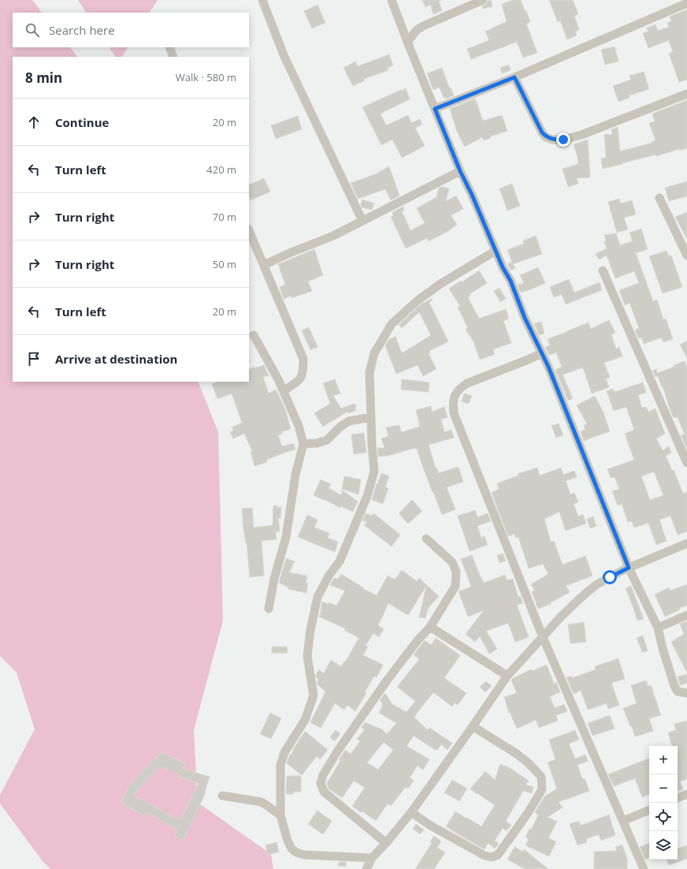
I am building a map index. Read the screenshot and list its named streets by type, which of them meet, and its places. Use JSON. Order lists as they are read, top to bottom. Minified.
{"page":{"search":"Search here","heading":["8 min","Walk · 580 m"],"list":[["Continue","20 m"],["Turn left","420 m"],["Turn right","70 m"],["Turn right","50 m"],["Turn left","20 m"],"Arrive at destination"],"map_buttons":["+","−"]}}
